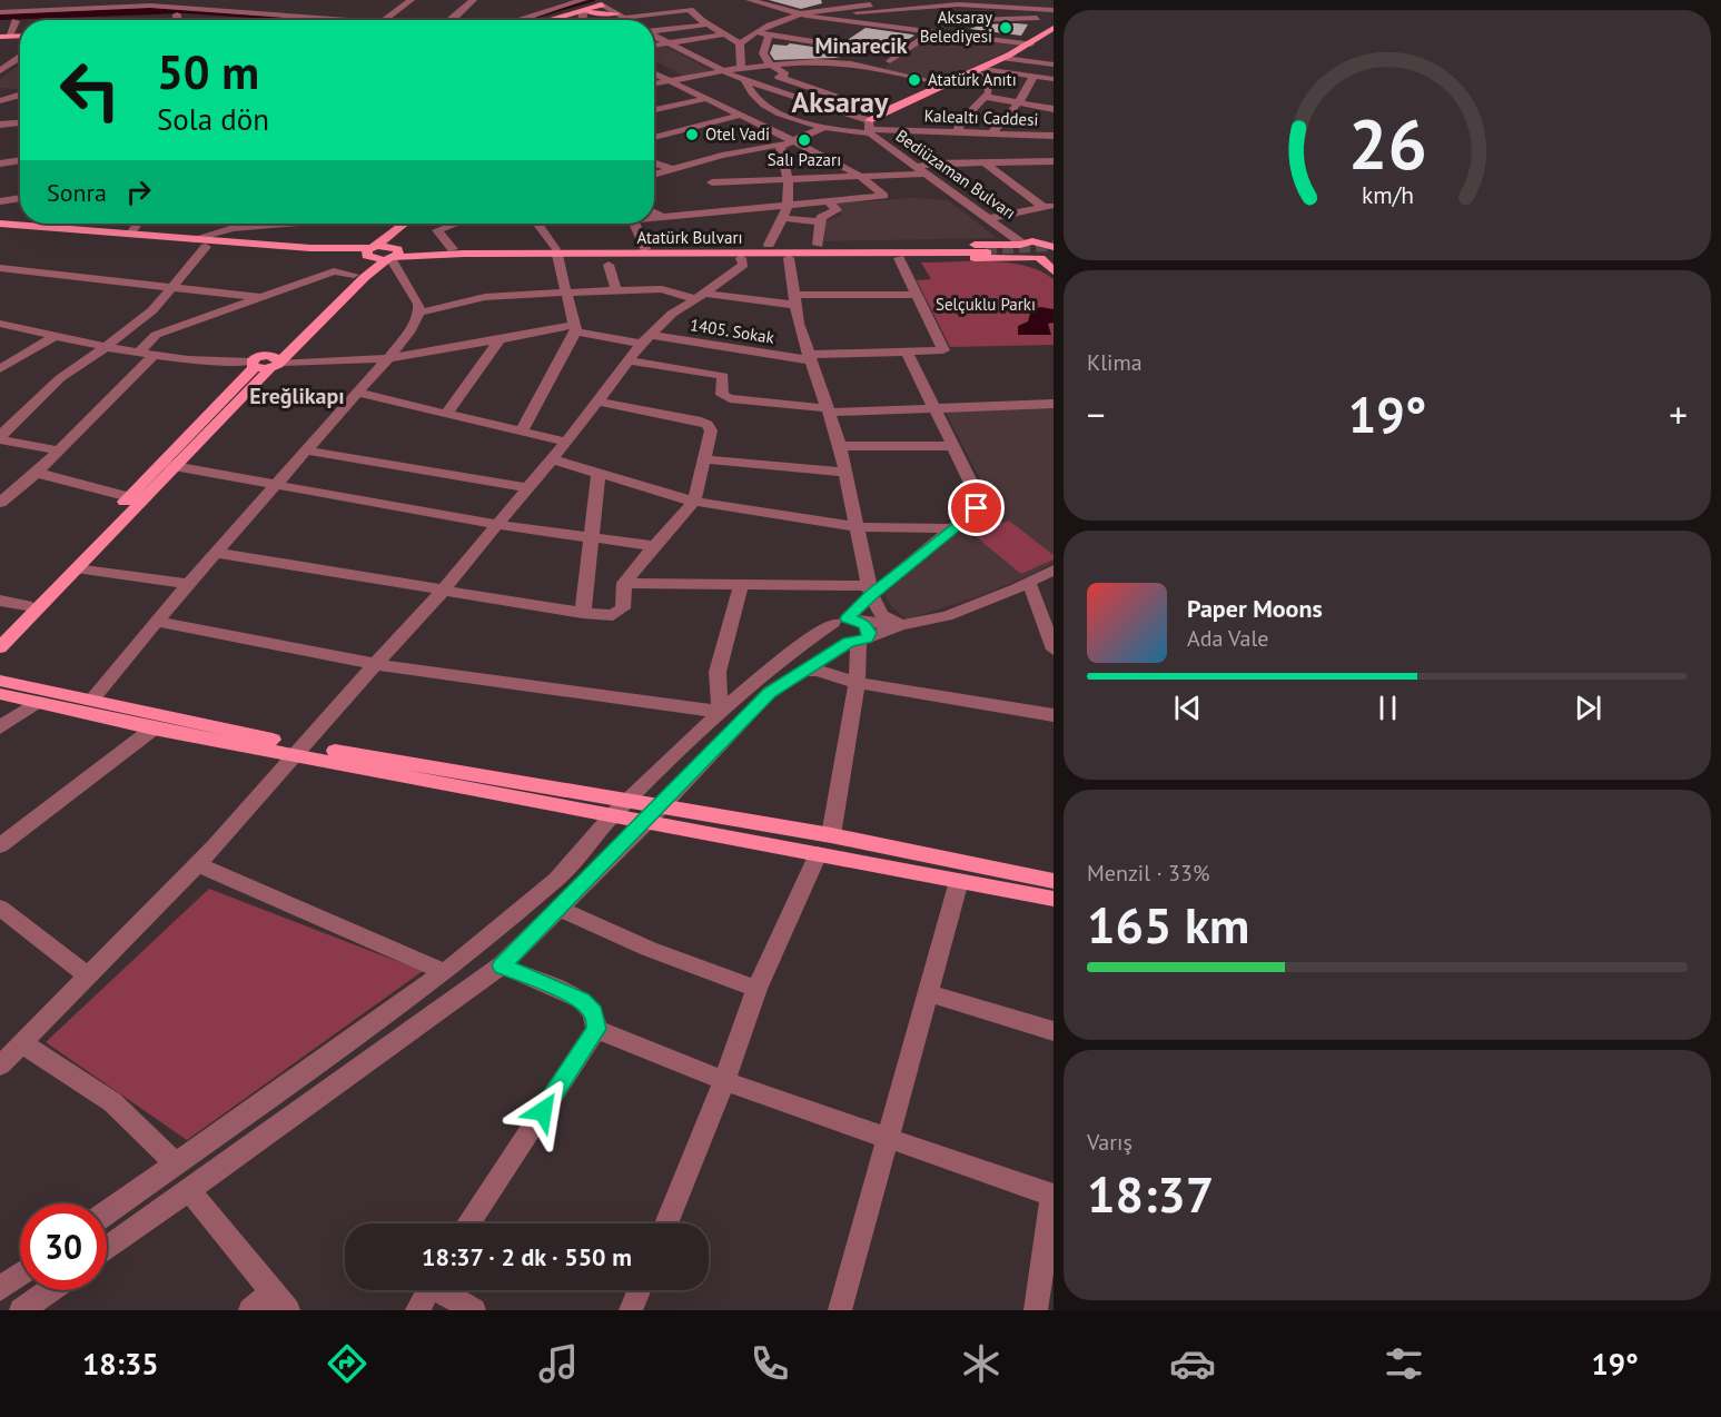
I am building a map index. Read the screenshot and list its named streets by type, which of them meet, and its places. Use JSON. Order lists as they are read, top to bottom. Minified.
{"streets":{"main road":["Atatürk Bulvarı"],"street":["Kalealtı Caddesi","Bediüzaman Bulvarı","1405. Sokak"]},"crossings":[["Kalealtı Caddesi","Bediüzaman Bulvarı"]],"districts":["Minarecik","Aksaray","Ereğlikapı"],"parks":["Selçuklu Parkı"],"places":["Aksaray Belediyesi","Atatürk Anıtı","Otel Vadi","Salı Pazarı"],"page":{"turn":["50 m","Sola dön"],"then":"Sonra","tile":["Klima",["Menzil · 33%","165 km"],["Varış","18:37"]],"heat":["−","19°","+"],"song":["Paper Moons","Ada Vale"],"limit":"30","trip":"18:37 · 2 dk · 550 m","tabs":["18:35","19°"],"gauge":["26","km/h"]}}
